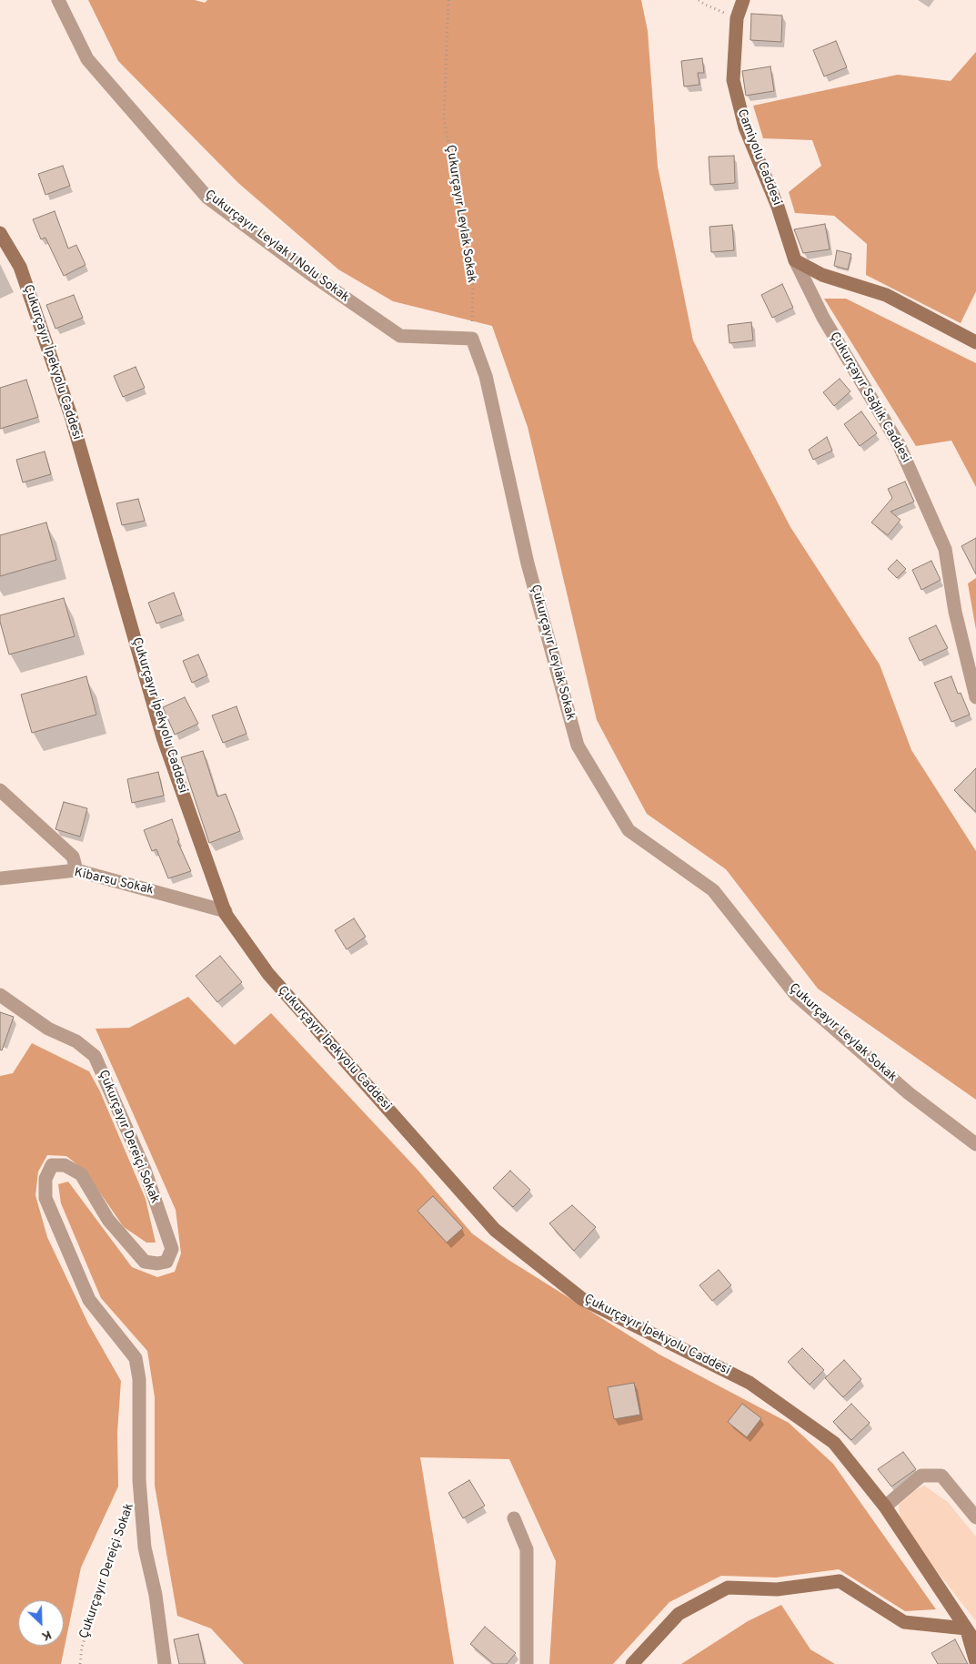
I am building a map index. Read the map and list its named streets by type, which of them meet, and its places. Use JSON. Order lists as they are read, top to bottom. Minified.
{"streets":{"street":["Camiyolu Caddesi","Çukurçayır Leylak Sokak","Çukurçayır Leylak 1 Nolu Sokak","Çukurçayır İpekyolu Caddesi","Çukurçayır Sağlık Caddesi","Kibarsu Sokak","Çukurçayır Dereiçi Sokak"]},"crossings":[["Camiyolu Caddesi","Çukurçayır Sağlık Caddesi"],["Çukurçayır Leylak Sokak","Çukurçayır Leylak 1 Nolu Sokak"],["Çukurçayır İpekyolu Caddesi","Kibarsu Sokak"]],"north":"bottom right"}
